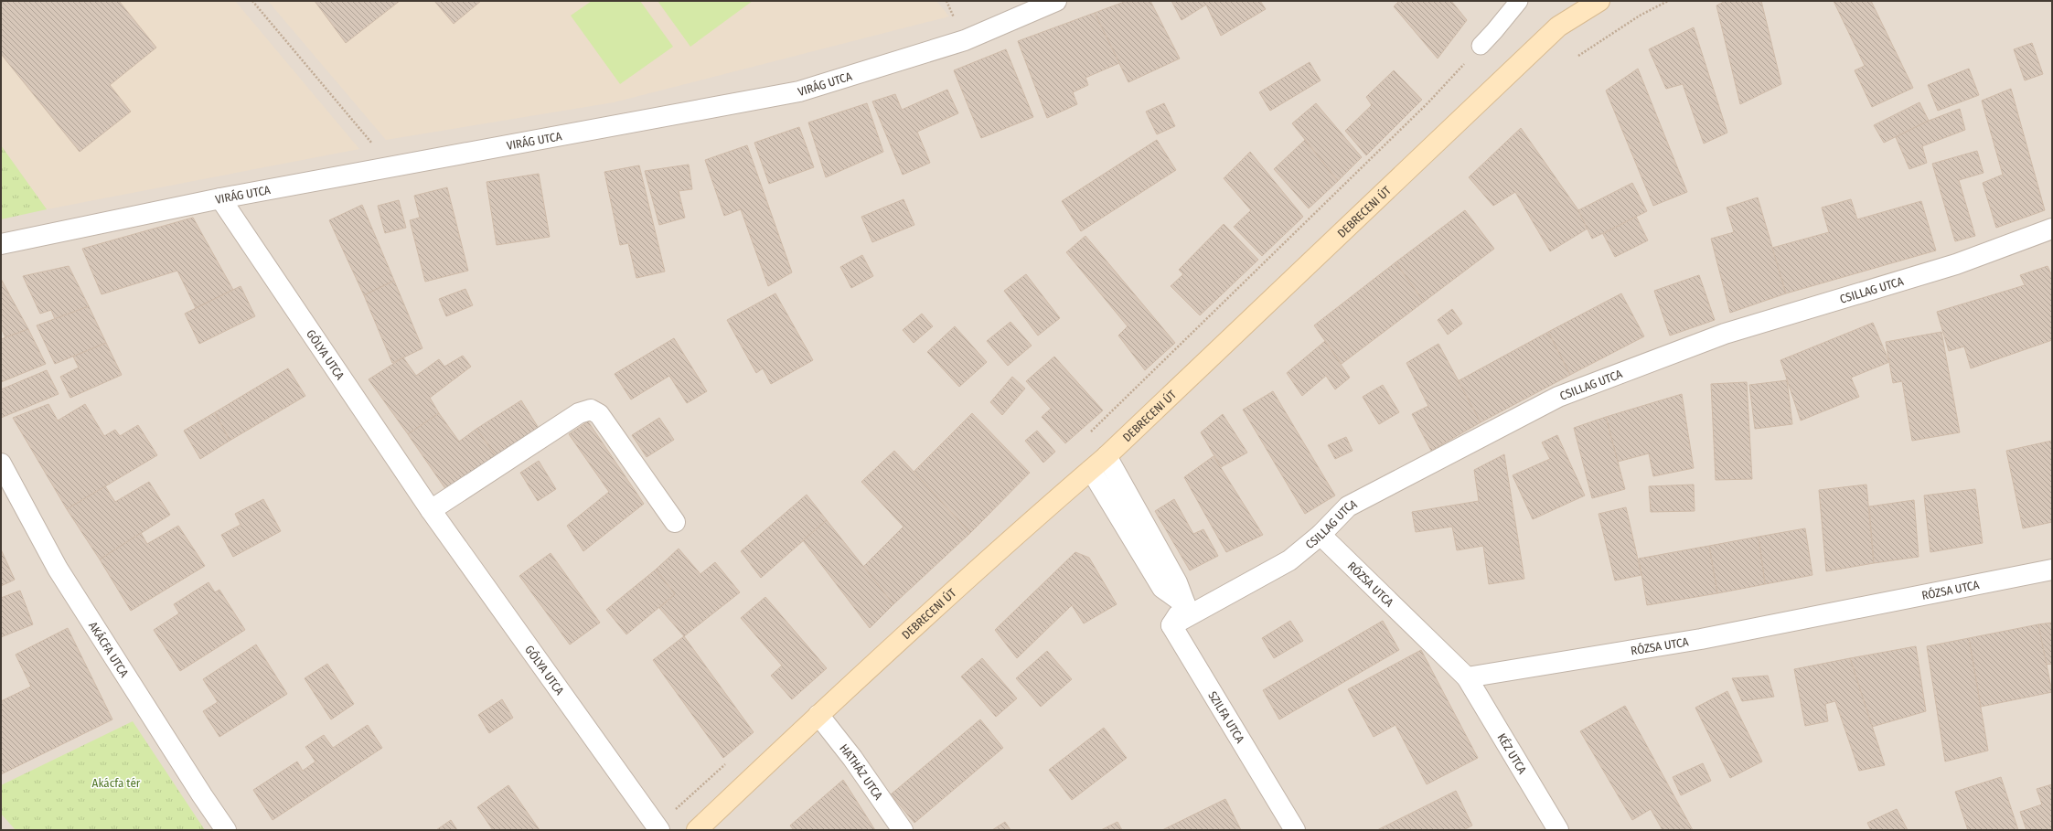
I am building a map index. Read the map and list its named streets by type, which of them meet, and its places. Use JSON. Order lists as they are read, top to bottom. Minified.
{"streets":{"street":["VIRÁG UTCA","DEBRECENI ÚT","CSILLAG UTCA","GÓLYA UTCA","RÓZSA UTCA","AKÁCFA UTCA","SZILFA UTCA","KÉZ UTCA","HATHÁZ UTCA"]},"crossings":[["VIRÁG UTCA","GÓLYA UTCA"],["DEBRECENI ÚT","HATHÁZ UTCA"],["CSILLAG UTCA","RÓZSA UTCA"],["CSILLAG UTCA","SZILFA UTCA"],["RÓZSA UTCA","KÉZ UTCA"]],"parks":["Akácfa tér"]}
